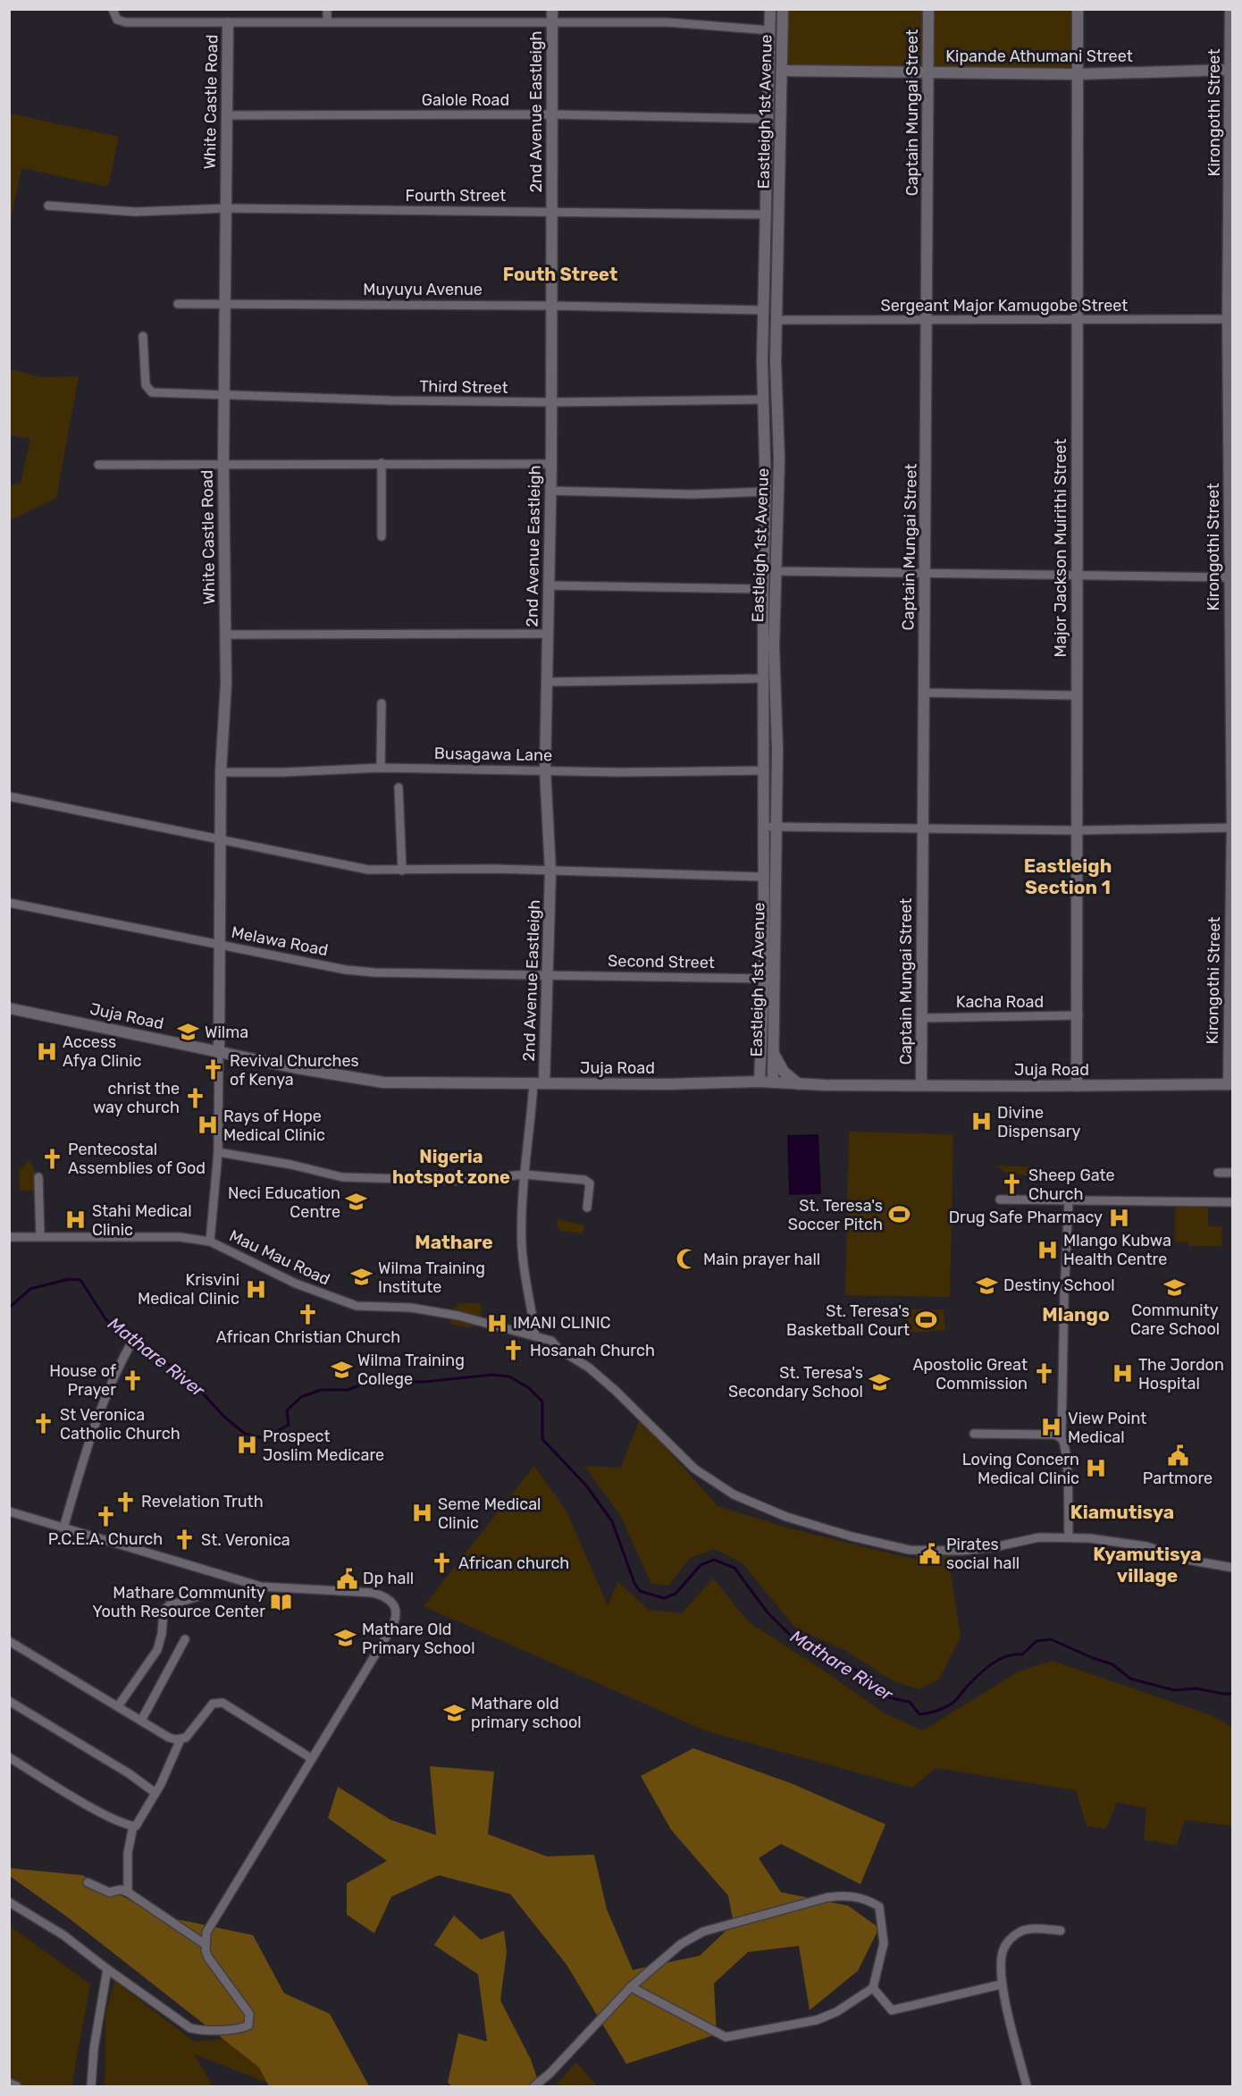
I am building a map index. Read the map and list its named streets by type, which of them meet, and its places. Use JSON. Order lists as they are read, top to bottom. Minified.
{"streets":{"street":["Kipande Athumani Street","Galole Road","White Castle Road","2nd Avenue Eastleigh","Eastleigh 1st Avenue","Captain Mungai Street","Kirongothi Street","Fourth Street","Muyuyu Avenue","Sergeant Major Kamugobe Street","Third Street","Major Jackson Muirithi Street","Busagawa Lane","Melawa Road","Second Street","Kacha Road","Juja Road","Mau Mau Road"]},"crossings":[["Kipande Athumani Street","Eastleigh 1st Avenue"],["Kipande Athumani Street","Captain Mungai Street"],["Kipande Athumani Street","Kirongothi Street"],["Kipande Athumani Street","Major Jackson Muirithi Street"],["Galole Road","White Castle Road"],["Galole Road","2nd Avenue Eastleigh"],["Galole Road","Eastleigh 1st Avenue"],["White Castle Road","Fourth Street"],["White Castle Road","Muyuyu Avenue"],["White Castle Road","Third Street"],["White Castle Road","Busagawa Lane"],["White Castle Road","Melawa Road"],["White Castle Road","Juja Road"],["2nd Avenue Eastleigh","Fourth Street"],["2nd Avenue Eastleigh","Muyuyu Avenue"],["2nd Avenue Eastleigh","Third Street"],["2nd Avenue Eastleigh","Busagawa Lane"],["2nd Avenue Eastleigh","Melawa Road"],["2nd Avenue Eastleigh","Second Street"],["2nd Avenue Eastleigh","Juja Road"],["Eastleigh 1st Avenue","Fourth Street"],["Eastleigh 1st Avenue","Muyuyu Avenue"],["Eastleigh 1st Avenue","Sergeant Major Kamugobe Street"],["Eastleigh 1st Avenue","Third Street"],["Eastleigh 1st Avenue","Busagawa Lane"],["Eastleigh 1st Avenue","Second Street"],["Eastleigh 1st Avenue","Juja Road"],["Captain Mungai Street","Sergeant Major Kamugobe Street"],["Captain Mungai Street","Kacha Road"],["Captain Mungai Street","Juja Road"],["Kirongothi Street","Sergeant Major Kamugobe Street"],["Kirongothi Street","Juja Road"],["Sergeant Major Kamugobe Street","Major Jackson Muirithi Street"],["Major Jackson Muirithi Street","Kacha Road"],["Major Jackson Muirithi Street","Juja Road"],["Melawa Road","Second Street"]],"districts":["Fouth Street","Eastleigh Section 1","Nigeria hotspot zone","Mathare","Mlango","Kiamutisya","Kyamutisya village"],"water":["Mathare River"],"places":{"school or university":["Wilma","Neci Education Centre","Wilma Training Institute","Destiny School","Community Care School","Wilma Training College","St. Teresa's Secondary School","Mathare Old Primary School","Mathare old primary school"],"hospital":["Access Afya Clinic","Divine Dispensary","Rays of Hope Medical Clinic","Drug Safe Pharmacy","Stahi Medical Clinic","Mlango Kubwa Health Centre","Krisvini Medical Clinic","IMANI CLINIC","The Jordon Hospital","View Point Medical","Prospect Joslim Medicare","Loving Concern Medical Clinic","Seme Medical Clinic"],"church":["Revival Churches of Kenya","christ the way church","Pentecostal Assemblies of God","Sheep Gate Church","African Christian Church","Hosanah Church","Apostolic Great Commission","House of Prayer","St Veronica Catholic Church","Revelation Truth","P.C.E.A. Church","St. Veronica","African church"],"sports":["St. Teresa's Soccer Pitch","St. Teresa's Basketball Court"],"mosque":["Main prayer hall"],"public building":["Partmore","Pirates social hall","Dp hall"],"library":["Mathare Community Youth Resource Center"]}}
